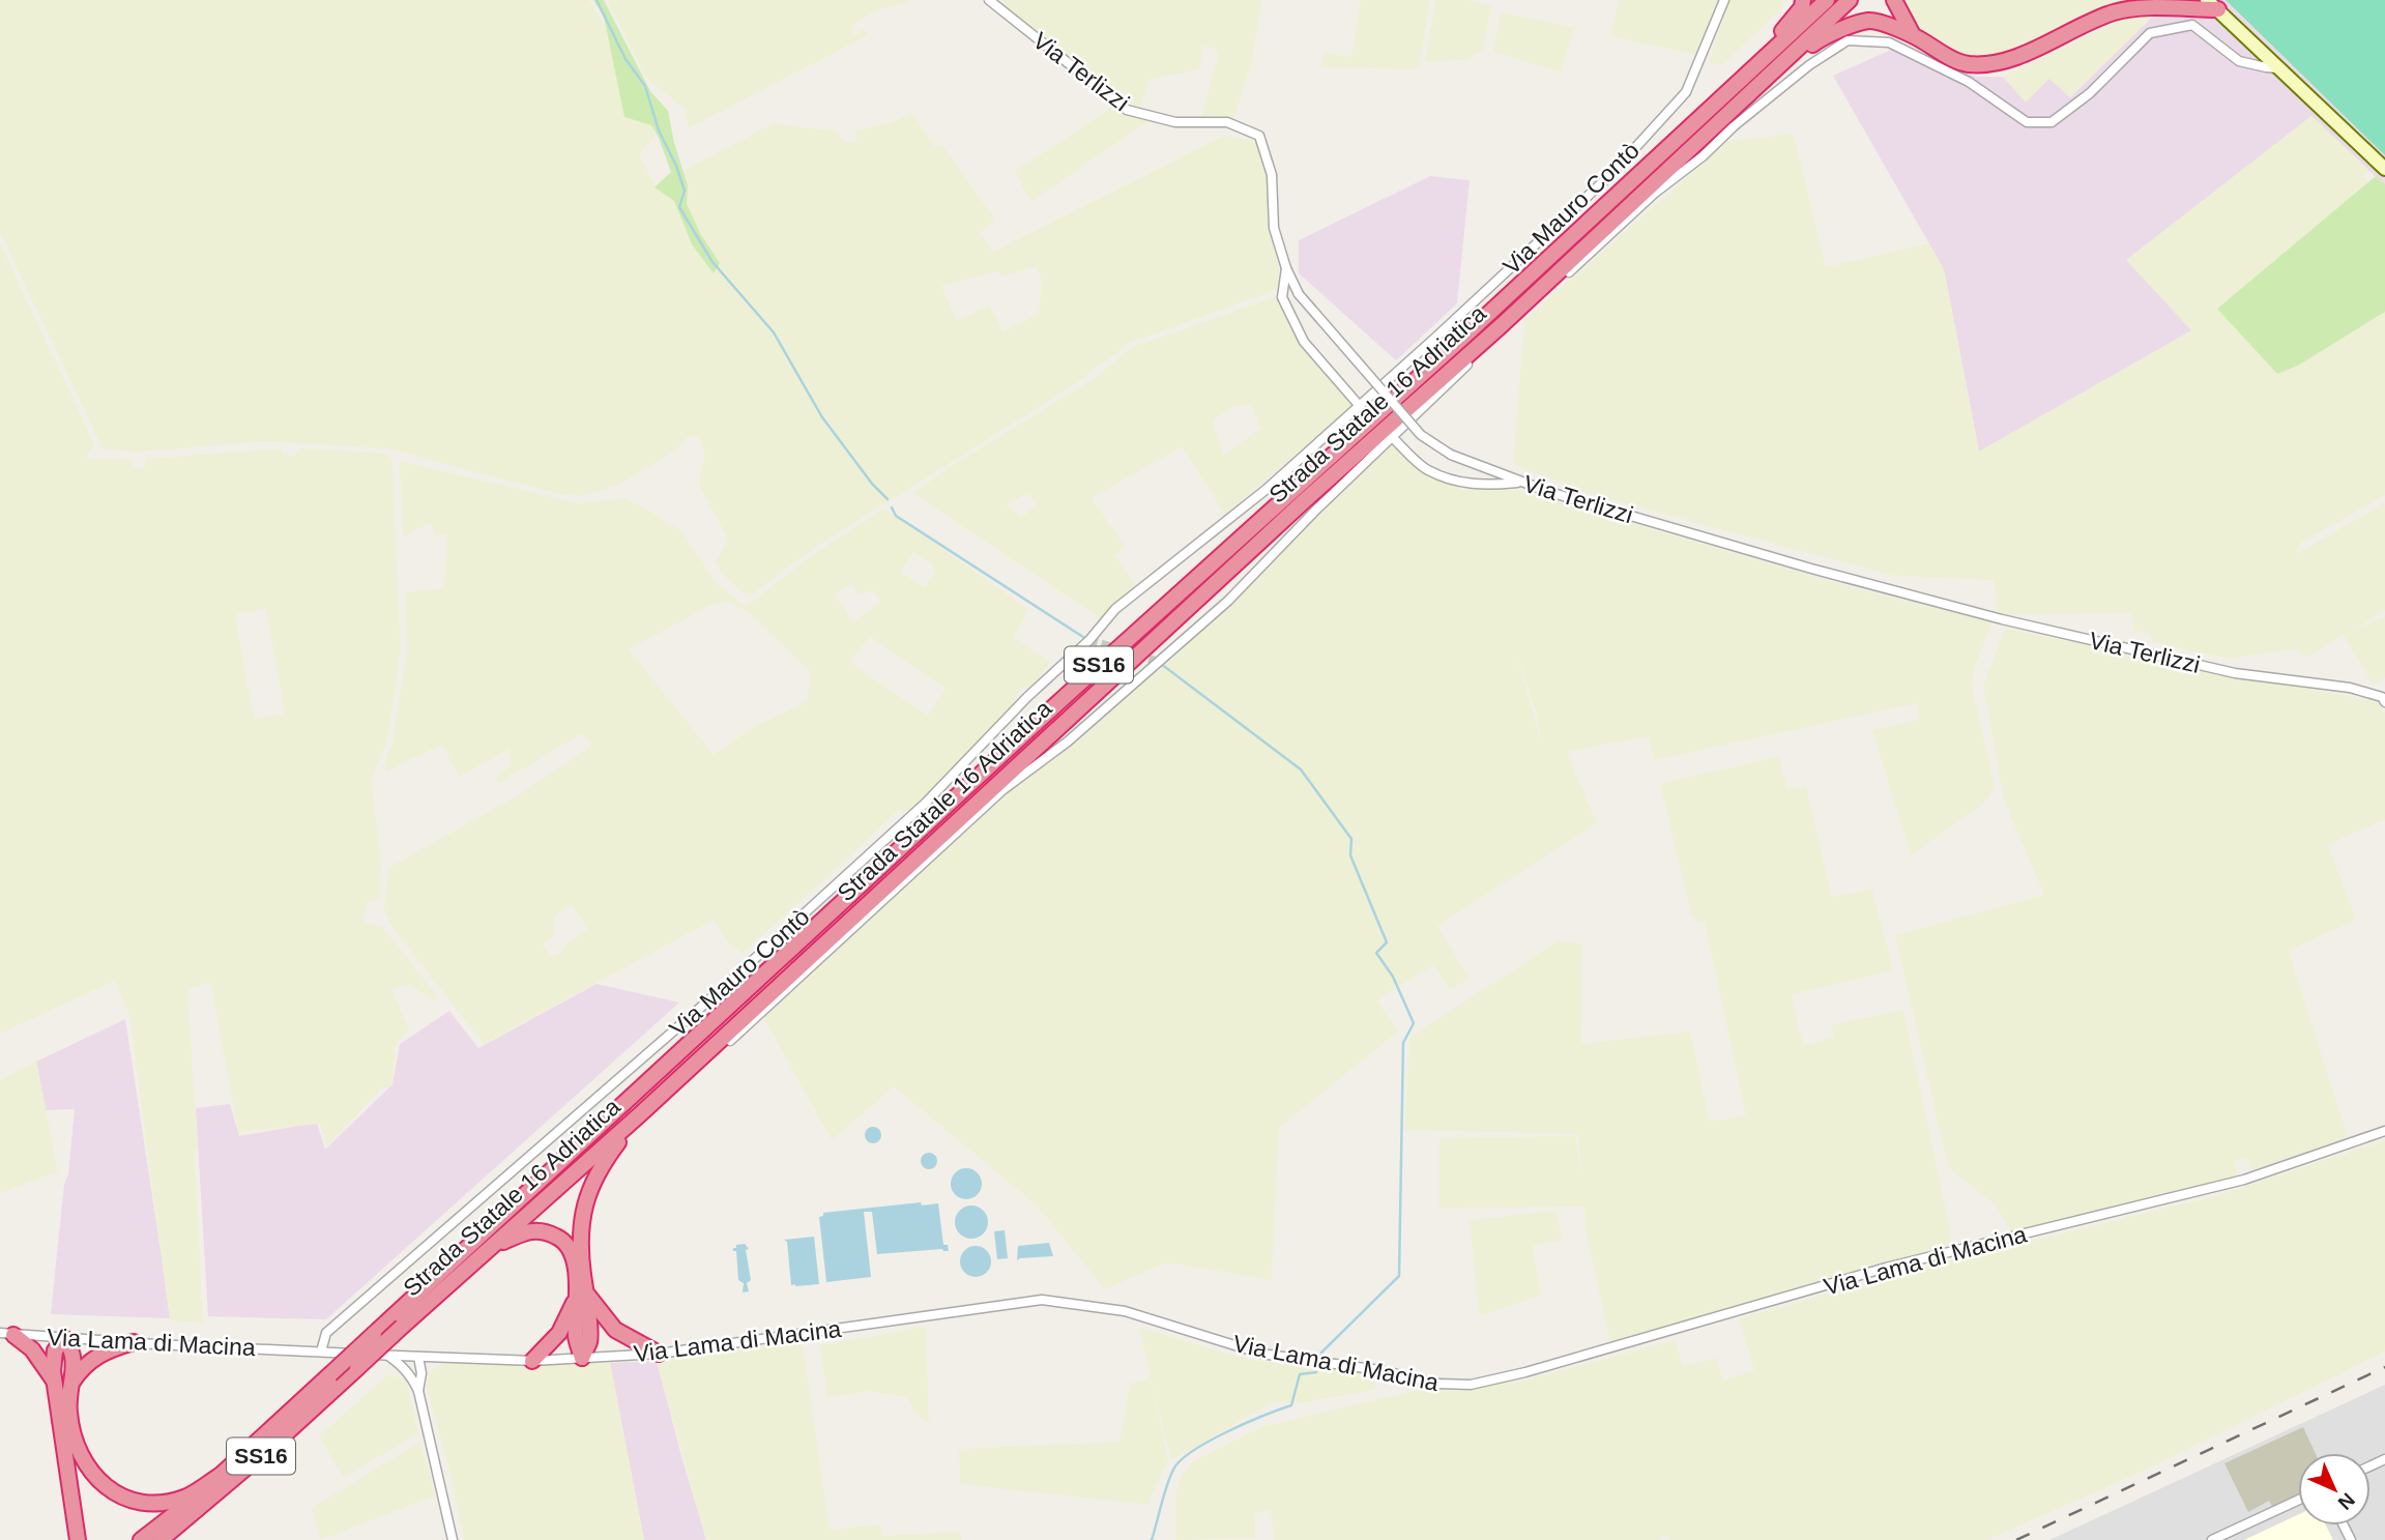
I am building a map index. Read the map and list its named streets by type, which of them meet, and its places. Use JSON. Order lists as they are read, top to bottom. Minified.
{"streets":{"highway":["Strada Statale 16 Adriatica","SS16"],"street":["Via Terlizzi","Via Mauro Contò","Via Lama di Macina"]},"crossings":[["Via Mauro Contò","Via Lama di Macina"]],"north":"bottom right"}
